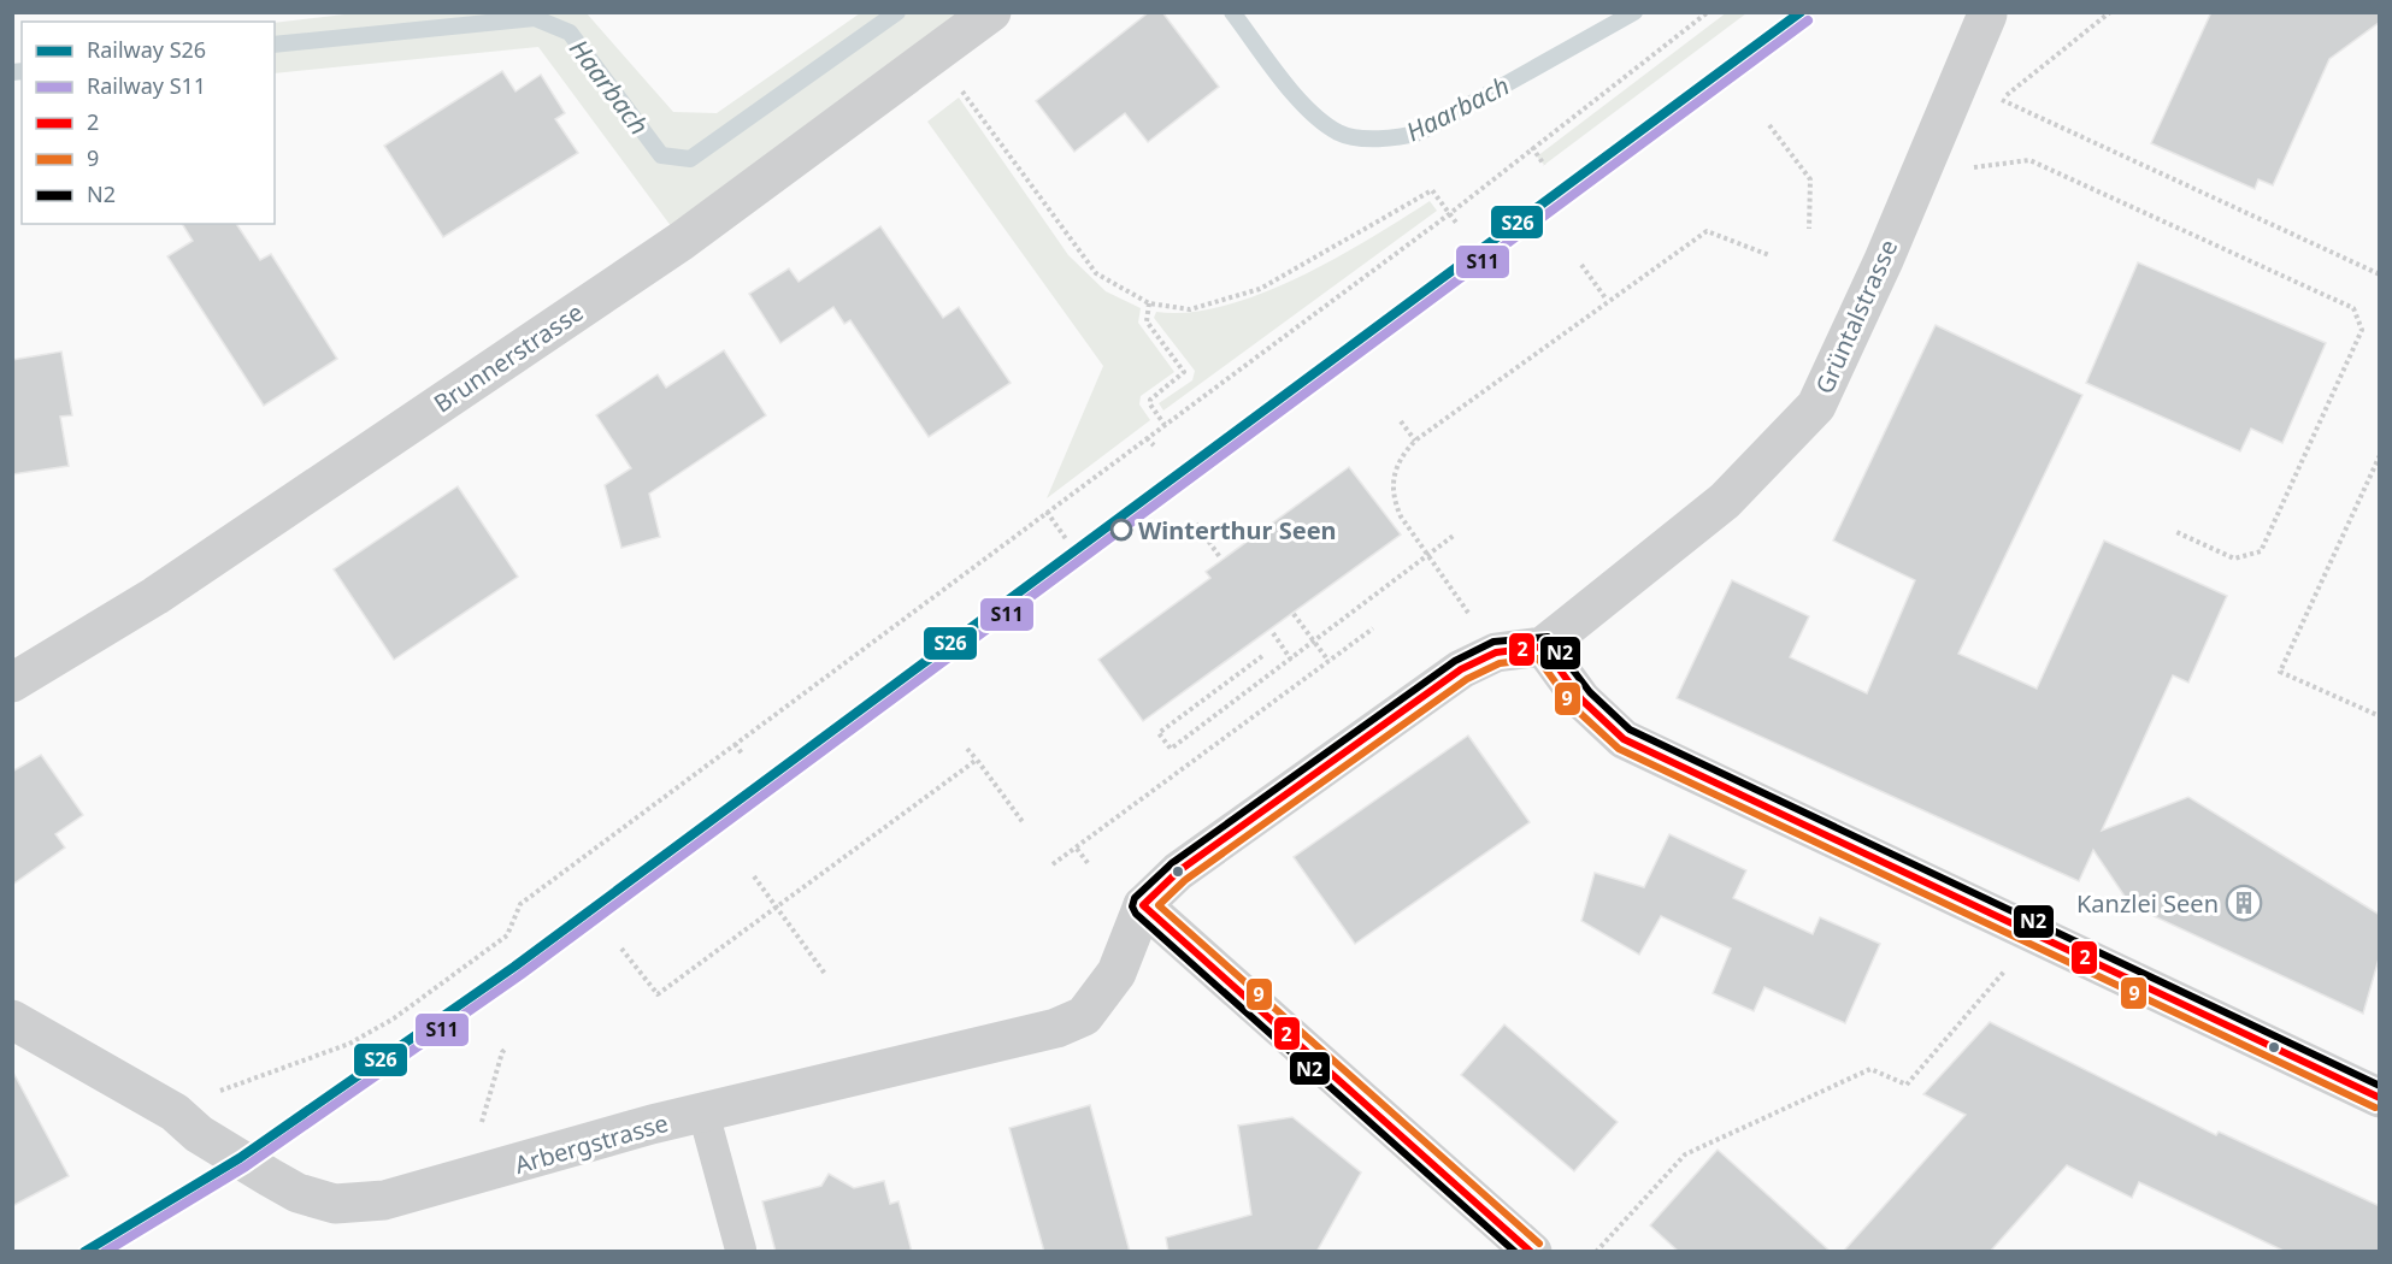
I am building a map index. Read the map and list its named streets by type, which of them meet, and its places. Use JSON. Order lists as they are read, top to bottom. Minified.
{"streets":{"street":["Grüntalstrasse","Brunnerstrasse","Arbergstrasse"]},"water":["Haarbach"],"places":{"other":["Winterthur Seen"],"building":["Kanzlei Seen"]},"lines":["rail line S26","rail line S11","transit line N2","transit line 2","transit line 9"],"legend":["Railway S26","Railway S11","2","9","N2"]}
